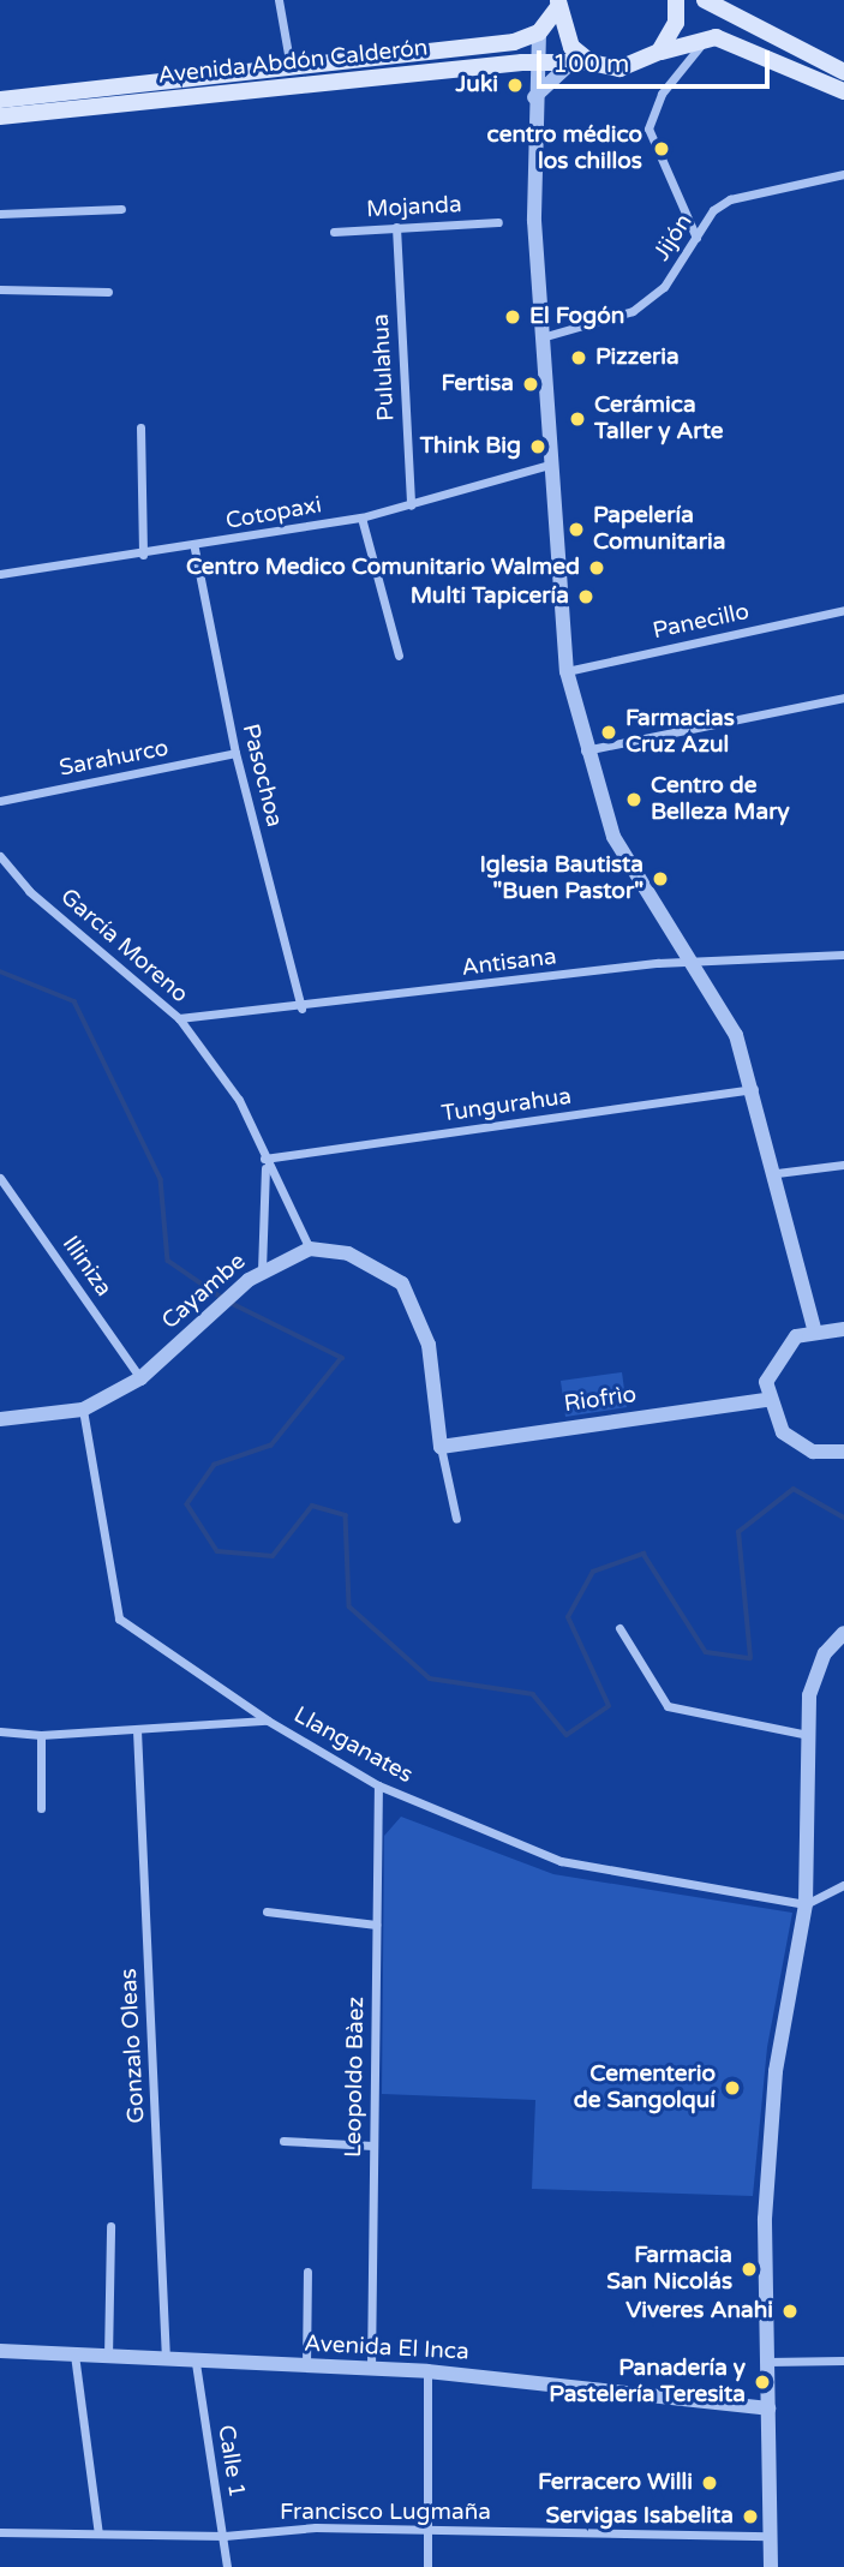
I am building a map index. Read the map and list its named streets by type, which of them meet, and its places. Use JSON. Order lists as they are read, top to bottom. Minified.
{"streets":{"main road":["Avenida Abdón Calderón"],"street":["Mojanda","Jijón","Pululahua","Cotopaxi","Panecillo","Sarahurco","Pasochoa","García Moreno","Antisana","Tungurahua","Illiniza","Cayambe","Riofrìo","Llanganates","Gonzalo Oleas","Leopoldo Bàez","Avenida El Inca","Calle 1","Francisco Lugmaña"]},"crossings":[["Mojanda","Pululahua"],["Pululahua","Cotopaxi"],["Cotopaxi","Pasochoa"],["Sarahurco","Pasochoa"],["Pasochoa","Antisana"],["García Moreno","Antisana"],["García Moreno","Tungurahua"],["García Moreno","Cayambe"],["Illiniza","Cayambe"],["Cayambe","Llanganates"],["Llanganates","Leopoldo Bàez"],["Gonzalo Oleas","Avenida El Inca"],["Leopoldo Bàez","Avenida El Inca"],["Avenida El Inca","Calle 1"],["Calle 1","Francisco Lugmaña"]],"places":["Juki","centro médico los chillos","El Fogón","Pizzeria","Fertisa","Cerámica Taller y Arte","Think Big","Papelería Comunitaria","Centro Medico Comunitario Walmed","Multi Tapicería","Farmacias Cruz Azul","Centro de Belleza Mary","Iglesia Bautista \"Buen Pastor\"","Cementerio de Sangolquí","Farmacia San Nicolás","Viveres Anahi","Panadería y Pastelería Teresita","Ferracero Willi","Servigas Isabelita"],"scale_bar":"100 m"}
